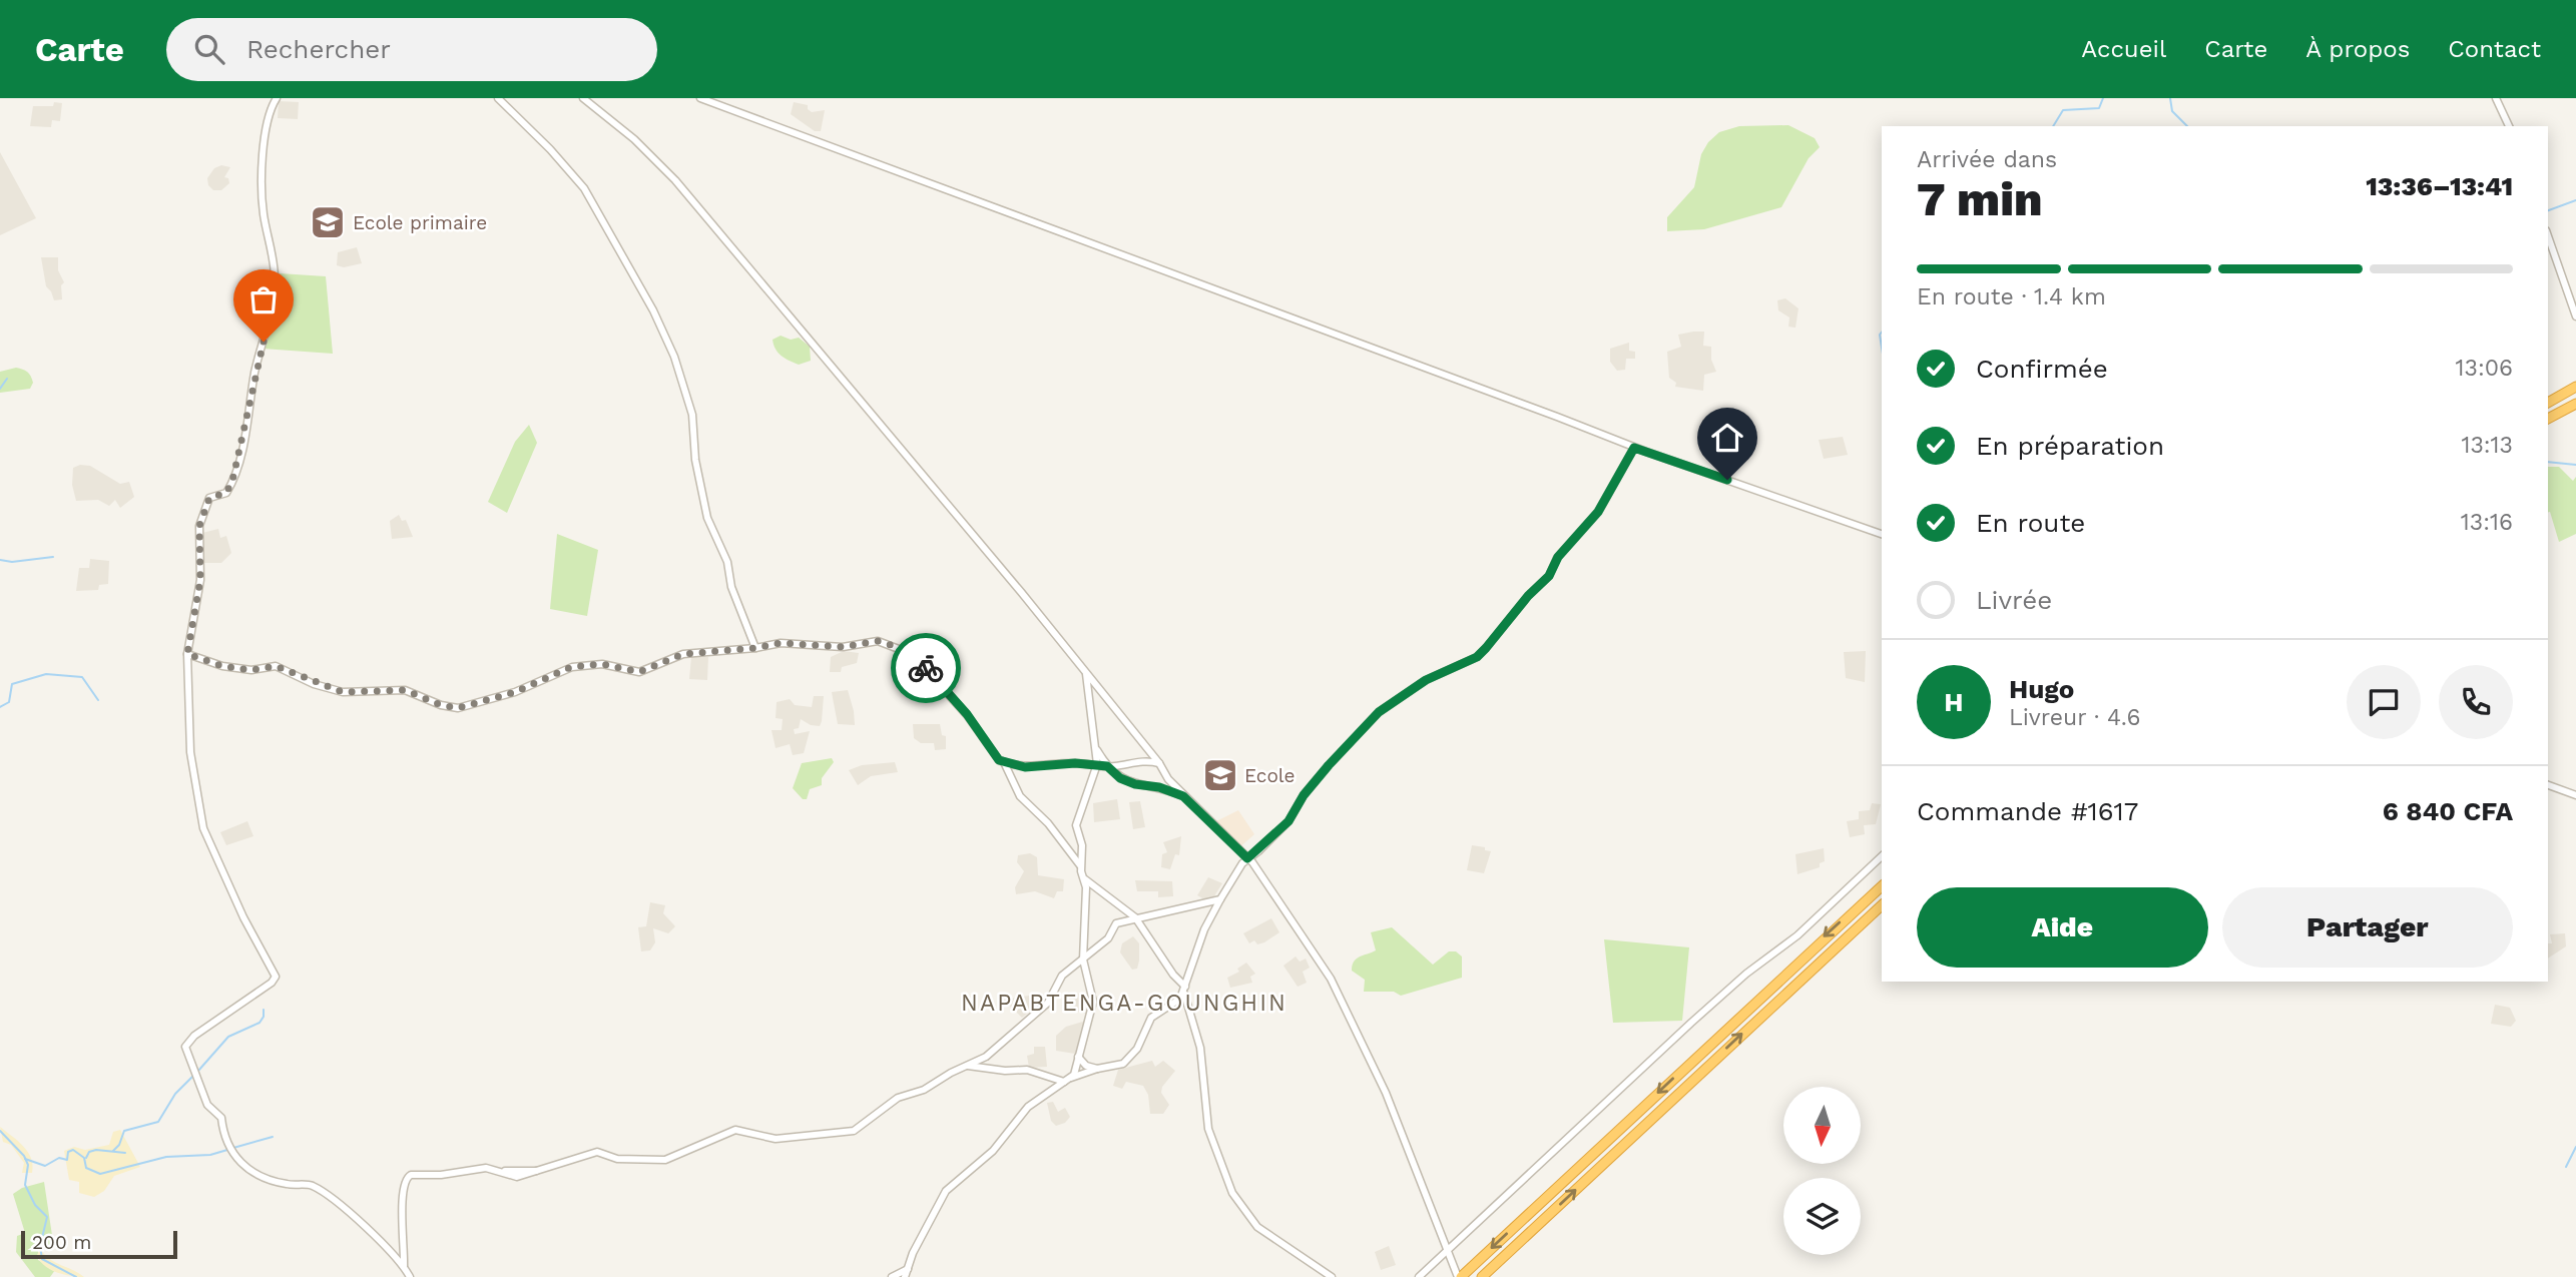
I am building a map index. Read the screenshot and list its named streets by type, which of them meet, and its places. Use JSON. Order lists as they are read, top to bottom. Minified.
{"districts":["NAPABTENGA-GOUNGHIN"],"places":{"school or university":["Ecole primaire","Ecole"]},"scale_bar":"200 m","north":"bottom","page":{"header":"Carte","search":"Rechercher","nav":["Accueil","Carte","À propos","Contact"],"heading":["7 min","Arrivée dans","13:36–13:41"],"panel":["Hugo","Livreur · 4.6","Commande #1617","6 840 CFA"],"bar":"En route · 1.4 km","list":[["Confirmée","13:06"],["En préparation","13:13"],["En route","13:16"],"Livrée"],"round":"H","buttons":["Aide","Partager"],"scale":"200 m"}}
